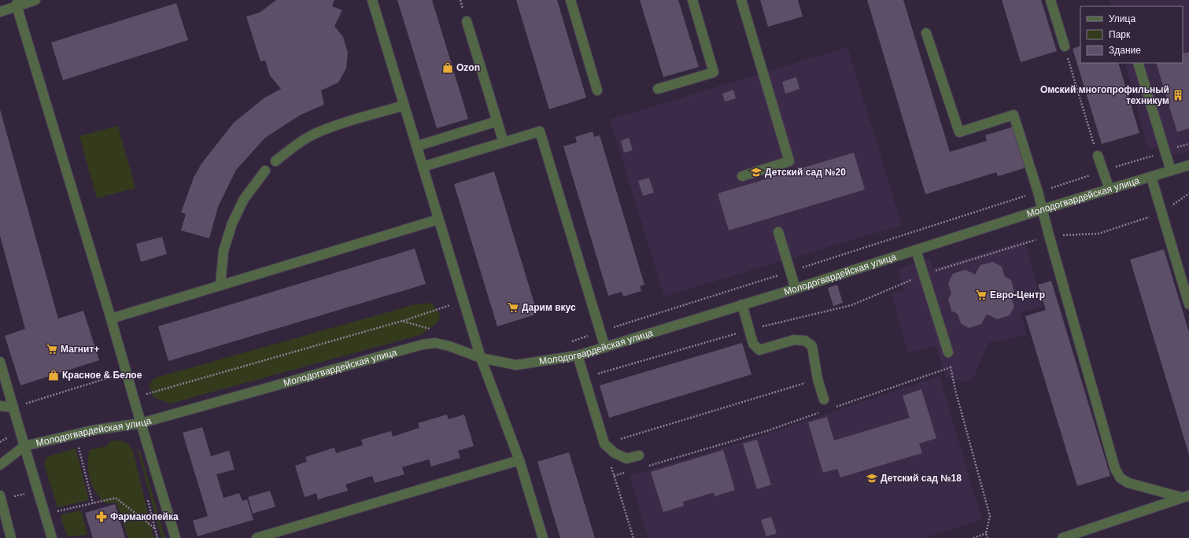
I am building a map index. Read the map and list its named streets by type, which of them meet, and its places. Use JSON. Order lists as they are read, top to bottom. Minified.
{"streets":{"street":["Молодогвардейская улица"]},"places":{"shop":["Ozon","Красное & Белое"],"building":["Омский многопрофильный техникум"],"school or university":["Детский сад №20","Детский сад №18"],"supermarket":["Евро-Центр","Дарим вкус","Магнит+"],"pharmacy":["Фармакопейка"]},"legend":["Улица","Парк","Здание"]}
